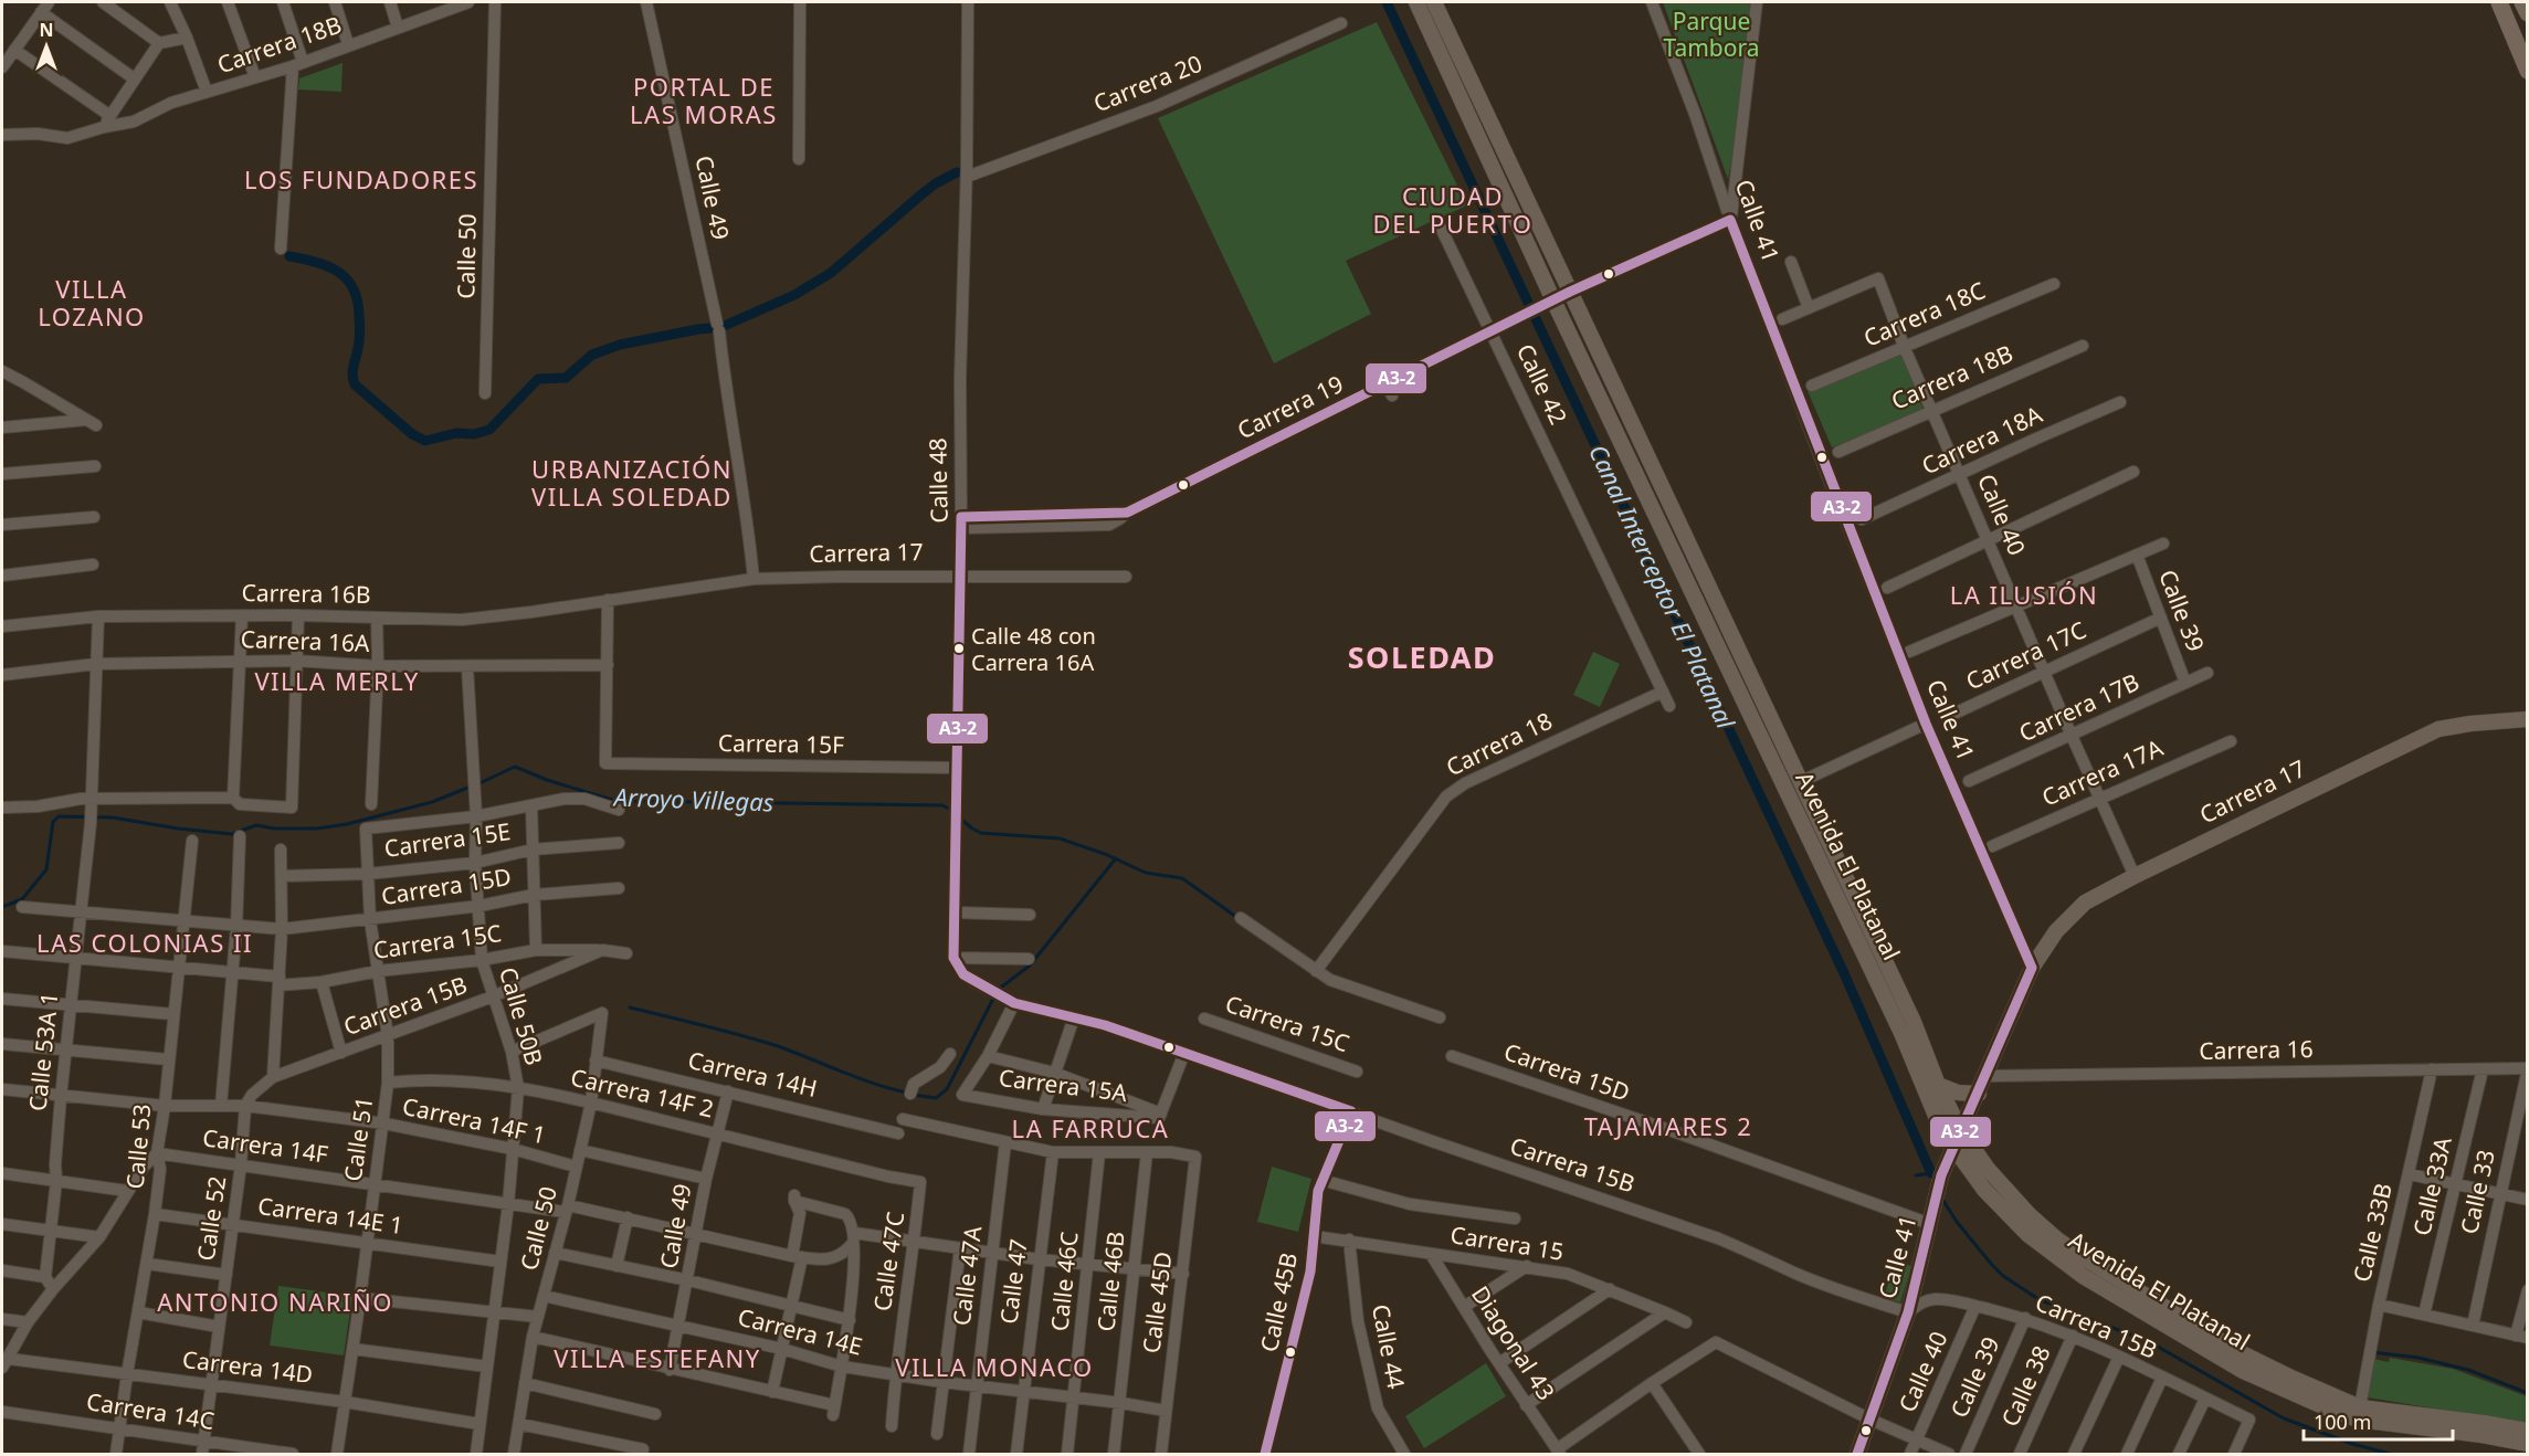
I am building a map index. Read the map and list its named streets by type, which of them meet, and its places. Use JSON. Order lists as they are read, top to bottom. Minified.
{"streets":{"main road":["Calle 41","Carrera 17","Avenida El Platanal"],"street":["Carrera 18B","Carrera 20","Calle 49","Calle 50","Carrera 18C","Calle 42","Carrera 19","Carrera 18A","Calle 48","Calle 40","Carrera 16B","Calle 39","Carrera 16A","Carrera 17C","Carrera 17B","Carrera 15F","Carrera 18","Carrera 17A","Carrera 15E","Carrera 15D","Carrera 15C","Carrera 15B","Calle 50B","Carrera 16","Calle 53A 1","Carrera 14H","Carrera 15A","Carrera 14F 2","Carrera 14F 1","Calle 51","Calle 53","Carrera 14F","Calle 33A","Calle 33","Carrera 14E 1","Calle 52","Calle 33B","Carrera 15","Calle 47C","Calle 47A","Calle 47","Calle 46C","Calle 46B","Calle 45D","Calle 45B","Carrera 14E","Diagonal 43","Calle 44","Carrera 14D","Calle 38","Carrera 14C"]},"crossings":[["Carrera 18B","Calle 40"],["Carrera 20","Calle 48"],["Calle 49","Carrera 17"],["Calle 49","Carrera 14H"],["Calle 49","Carrera 14F 2"],["Calle 49","Carrera 14F"],["Calle 49","Carrera 14E"],["Calle 41","Carrera 19"],["Calle 41","Carrera 17"],["Calle 41","Avenida El Platanal"],["Calle 41","Carrera 15D"],["Calle 41","Carrera 15B"],["Calle 41","Carrera 16"],["Calle 50","Calle 50B"],["Calle 50","Carrera 14H"],["Calle 50","Carrera 14F 2"],["Calle 50","Carrera 14F 1"],["Calle 50","Carrera 14F"],["Calle 50","Carrera 14E"],["Carrera 18C","Calle 40"],["Calle 42","Carrera 19"],["Calle 42","Carrera 18"],["Carrera 19","Calle 48"],["Carrera 19","Avenida El Platanal"],["Carrera 18A","Calle 40"],["Calle 48","Carrera 17"],["Calle 48","Carrera 15F"],["Calle 48","Carrera 15B"],["Calle 40","Carrera 17"],["Calle 40","Carrera 17C"],["Calle 40","Carrera 17B"],["Calle 40","Carrera 17A"],["Calle 40","Carrera 15B"],["Carrera 17","Carrera 16B"],["Carrera 16B","Calle 53A 1"],["Calle 39","Carrera 17C"],["Calle 39","Carrera 17B"],["Calle 39","Carrera 15B"],["Carrera 16A","Carrera 15F"],["Carrera 16A","Calle 50B"],["Carrera 16A","Calle 53A 1"],["Carrera 15E","Calle 50B"],["Carrera 15E","Calle 51"],["Avenida El Platanal","Calle 33B"],["Carrera 15D","Calle 50B"],["Carrera 15D","Calle 51"],["Carrera 15C","Carrera 15B"],["Carrera 15C","Calle 50B"],["Carrera 15C","Calle 51"],["Carrera 15B","Calle 50B"],["Carrera 15B","Carrera 14F 1"],["Carrera 15B","Calle 51"],["Carrera 15B","Calle 52"],["Carrera 15B","Calle 45B"],["Carrera 15B","Calle 38"],["Calle 50B","Carrera 14F 2"],["Calle 50B","Carrera 14F 1"],["Calle 50B","Calle 51"],["Calle 50B","Carrera 14F"],["Calle 50B","Carrera 14E 1"],["Calle 50B","Carrera 14D"],["Carrera 16","Calle 33A"],["Carrera 16","Calle 33"],["Carrera 16","Calle 33B"],["Carrera 14F 2","Calle 51"],["Carrera 14F 2","Calle 47C"],["Carrera 14F 1","Calle 51"],["Carrera 14F 1","Calle 52"],["Calle 51","Carrera 14F"],["Calle 51","Carrera 14E 1"],["Calle 51","Carrera 14D"],["Calle 53","Carrera 14F"],["Calle 53","Carrera 14E 1"],["Calle 53","Carrera 14D"],["Calle 53","Carrera 14C"],["Carrera 14F","Calle 52"],["Carrera 14E 1","Calle 52"],["Calle 52","Carrera 14D"],["Calle 52","Carrera 14C"],["Carrera 15","Calle 45B"],["Carrera 15","Diagonal 43"],["Carrera 15","Calle 44"],["Calle 47C","Carrera 14E"],["Calle 47A","Carrera 14E"],["Calle 47","Carrera 14E"],["Calle 46C","Carrera 14E"],["Calle 46B","Calle 45D"],["Calle 46B","Carrera 14E"],["Calle 45D","Carrera 14E"]],"districts":["PORTAL DE LAS MORAS","LOS FUNDADORES","CIUDAD DEL PUERTO","VILLA LOZANO","URBANIZACIÓN VILLA SOLEDAD","LA ILUSIÓN","SOLEDAD","VILLA MERLY","LAS COLONIAS II","TAJAMARES 2","LA FARRUCA","ANTONIO NARIÑO","VILLA ESTEFANY","VILLA MONACO"],"water":["Canal Interceptor El Platanal","Arroyo Villegas"],"parks":["Parque Tambora"],"places":["Calle 48 con Carrera 16A"],"lines":["transit line A3-2"],"scale_bar":"100 m","north":"top"}
